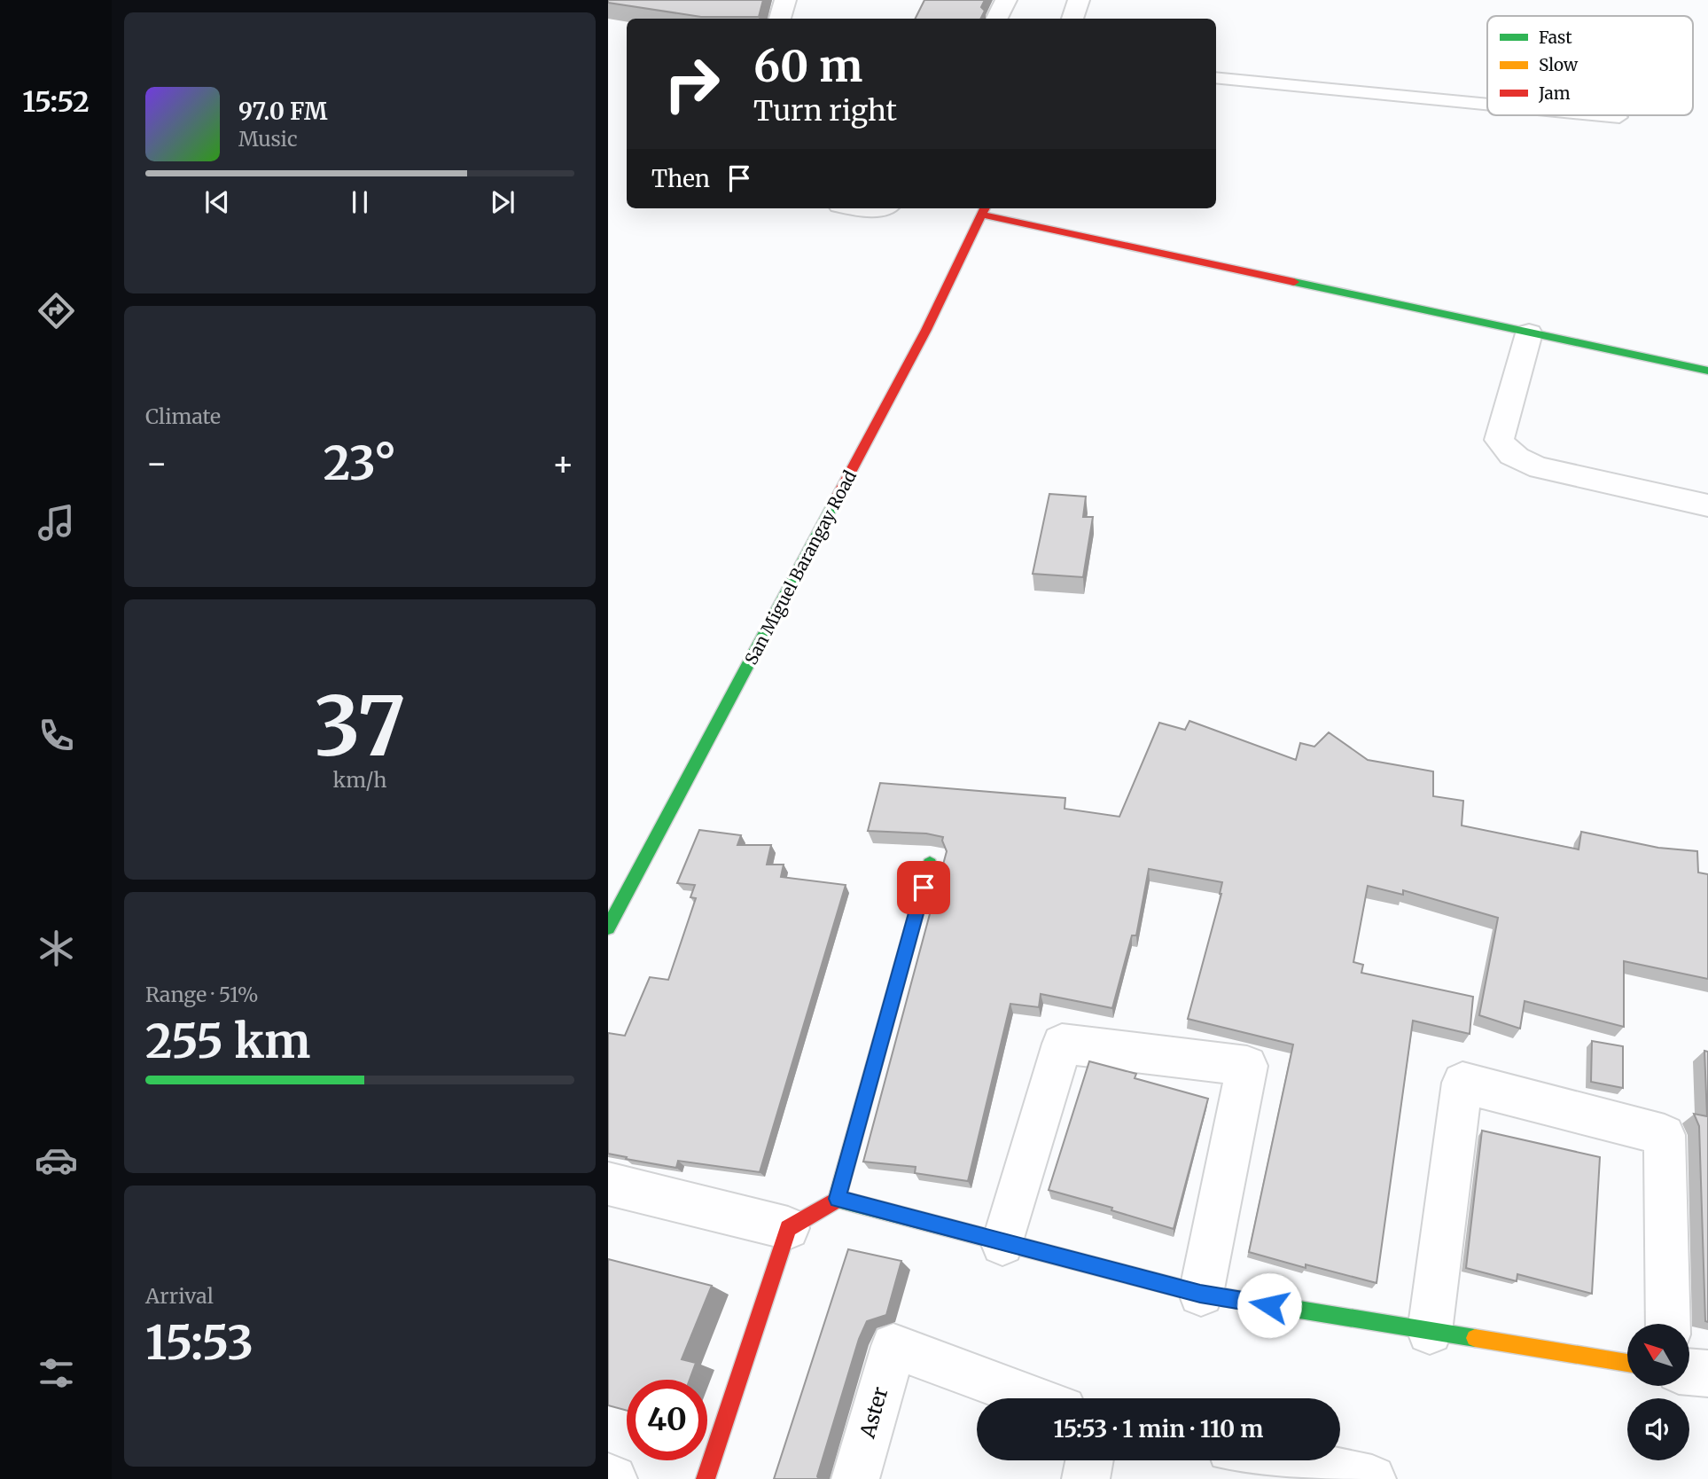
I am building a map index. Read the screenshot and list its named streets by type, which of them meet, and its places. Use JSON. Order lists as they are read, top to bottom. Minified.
{"streets":{"street":["San Miguel Barangay Road","Aster"]},"legend":["Fast","Slow","Jam"],"north":"top left","page":{"tabs":"15:52","turn":["60 m","Turn right"],"song":["97.0 FM","Music"],"then":"Then","tile":["Climate",["37","km/h"],["Range · 51%","255 km"],["Arrival","15:53"]],"heat":["−","23°","+"],"limit":"40","trip":"15:53 · 1 min · 110 m"}}
